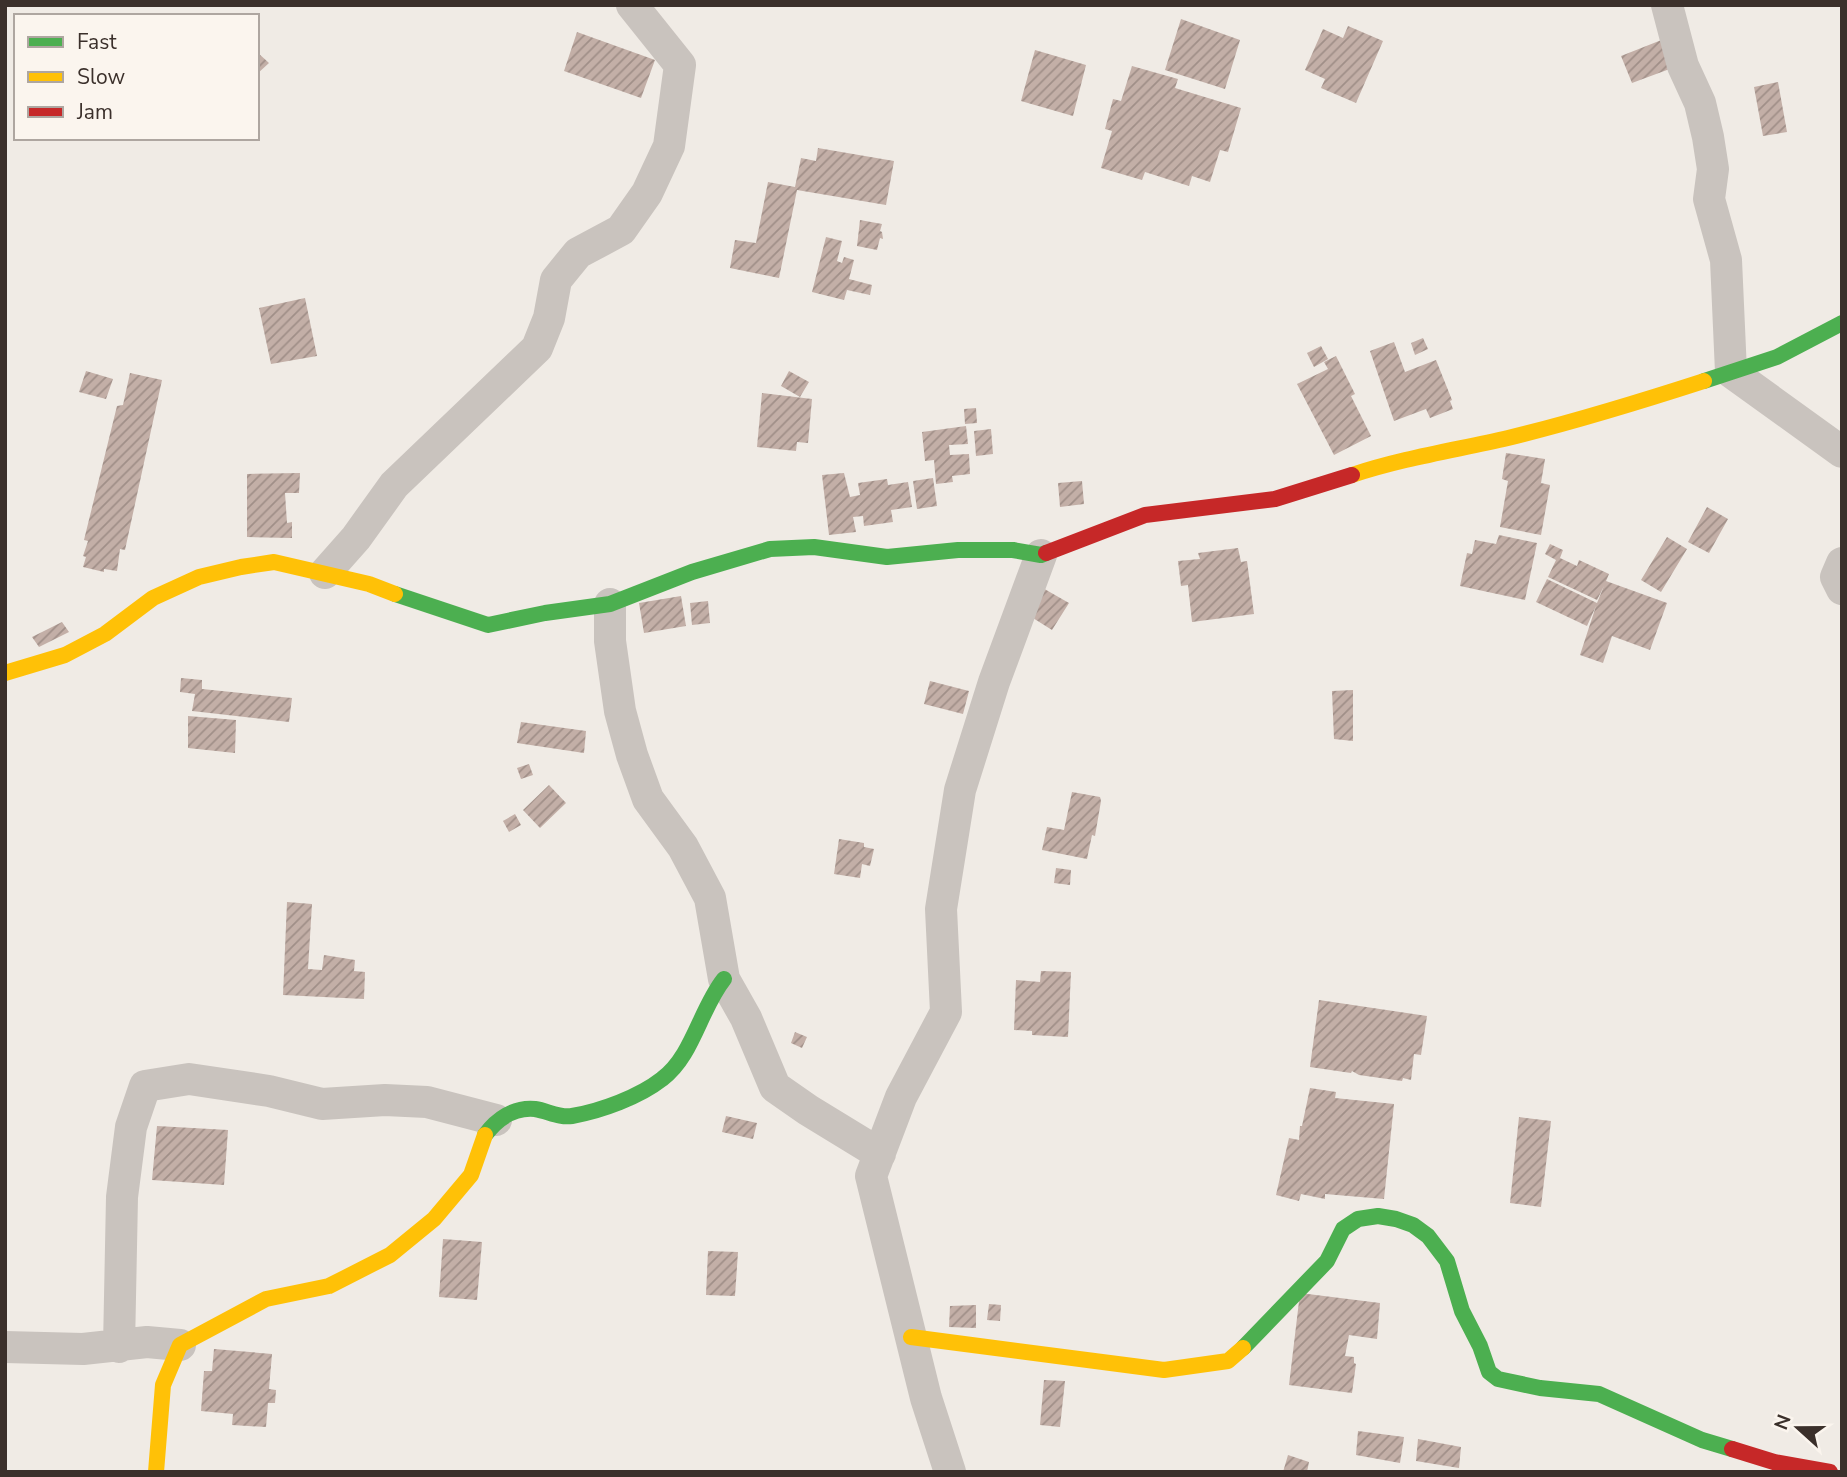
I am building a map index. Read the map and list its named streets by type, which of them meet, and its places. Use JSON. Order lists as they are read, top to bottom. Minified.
{"legend":["Fast","Slow","Jam"],"north":"left"}
